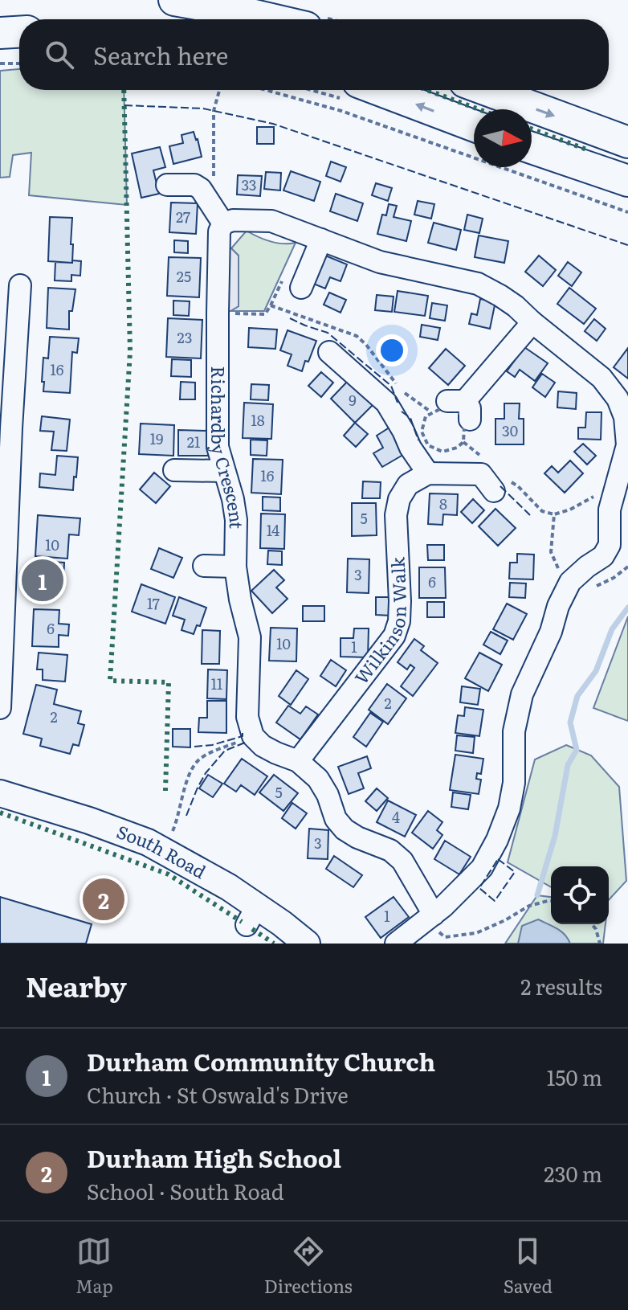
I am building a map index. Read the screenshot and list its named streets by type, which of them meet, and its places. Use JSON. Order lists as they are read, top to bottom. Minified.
{"streets":{"main road":["South Road"],"street":["Richardby Crescent","Wilkinson Walk"]},"house_numbers":["33","27","25","23","16","9","18","30","19","21","16","8","5","14","10","3","6","17","6","10","1","11","2","2","5","4","3","1"],"north":"right","page":{"search":"Search here","pins":["1","2"],"heading":["Nearby","2 results"],"list":[{"mark":"1","name":"Durham Community Church","note":"Church · St Oswald's Drive","value":"150 m"},{"mark":"2","name":"Durham High School","note":"School · South Road","value":"230 m"}],"nav":["Map","Directions","Saved"]}}
